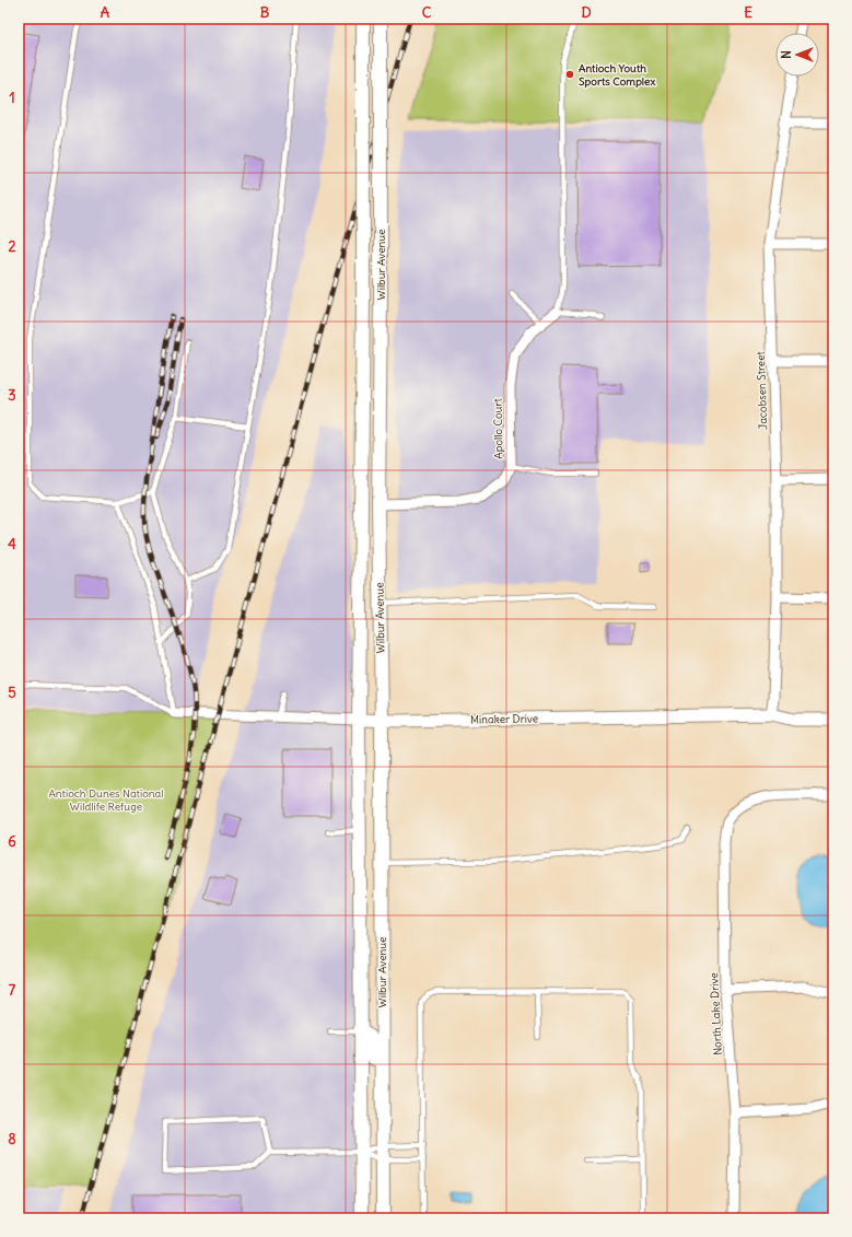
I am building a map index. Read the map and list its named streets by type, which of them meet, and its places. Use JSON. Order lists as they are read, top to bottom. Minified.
{"streets":{"main road":["Wilbur Avenue"],"street":["Jacobsen Street","Apollo Court","Minaker Drive","North Lake Drive"]},"crossings":[["Wilbur Avenue","Apollo Court"],["Wilbur Avenue","Minaker Drive"],["Jacobsen Street","Minaker Drive"]],"parks":["Antioch Dunes National Wildlife Refuge"],"places":["Antioch Youth Sports Complex"],"north":"left","grid":{"columns":["A","B","C","D","E"],"rows":["1","2","3","4","5","6","7","8"]}}
